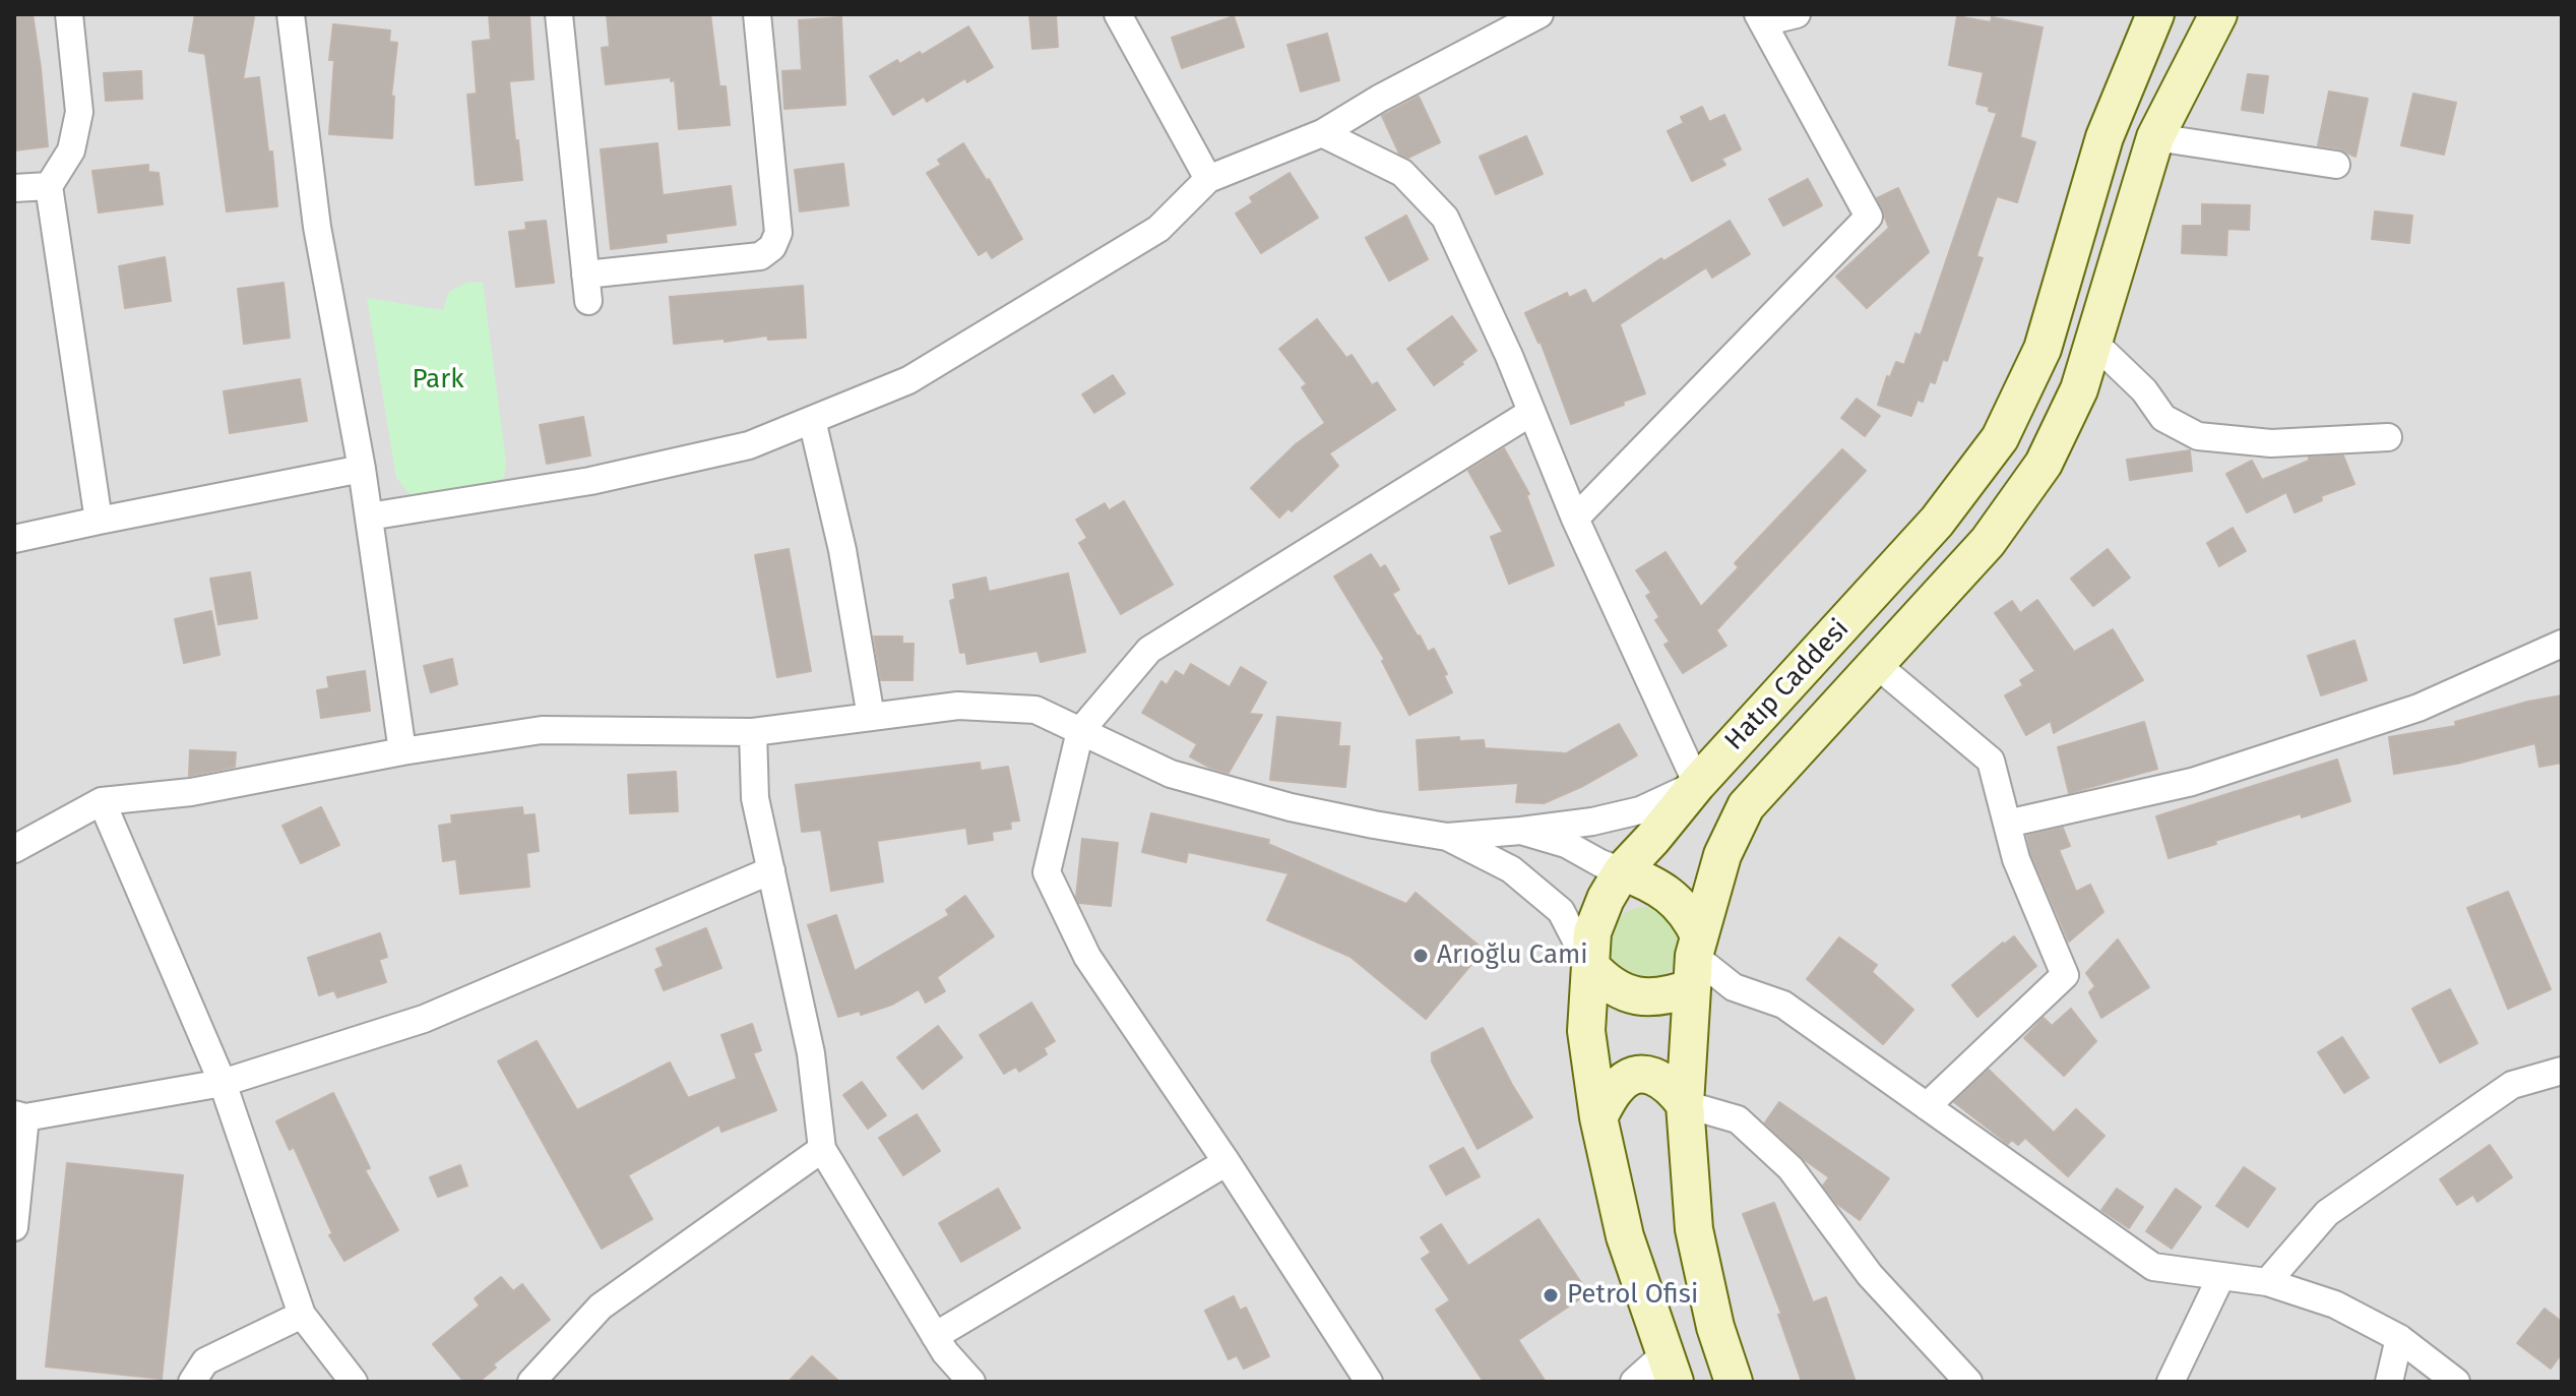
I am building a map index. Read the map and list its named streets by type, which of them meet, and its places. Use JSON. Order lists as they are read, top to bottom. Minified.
{"streets":{"main road":["Hatıp Caddesi"]},"parks":["Park"],"places":["Arıoğlu Cami","Petrol Ofisi"]}
